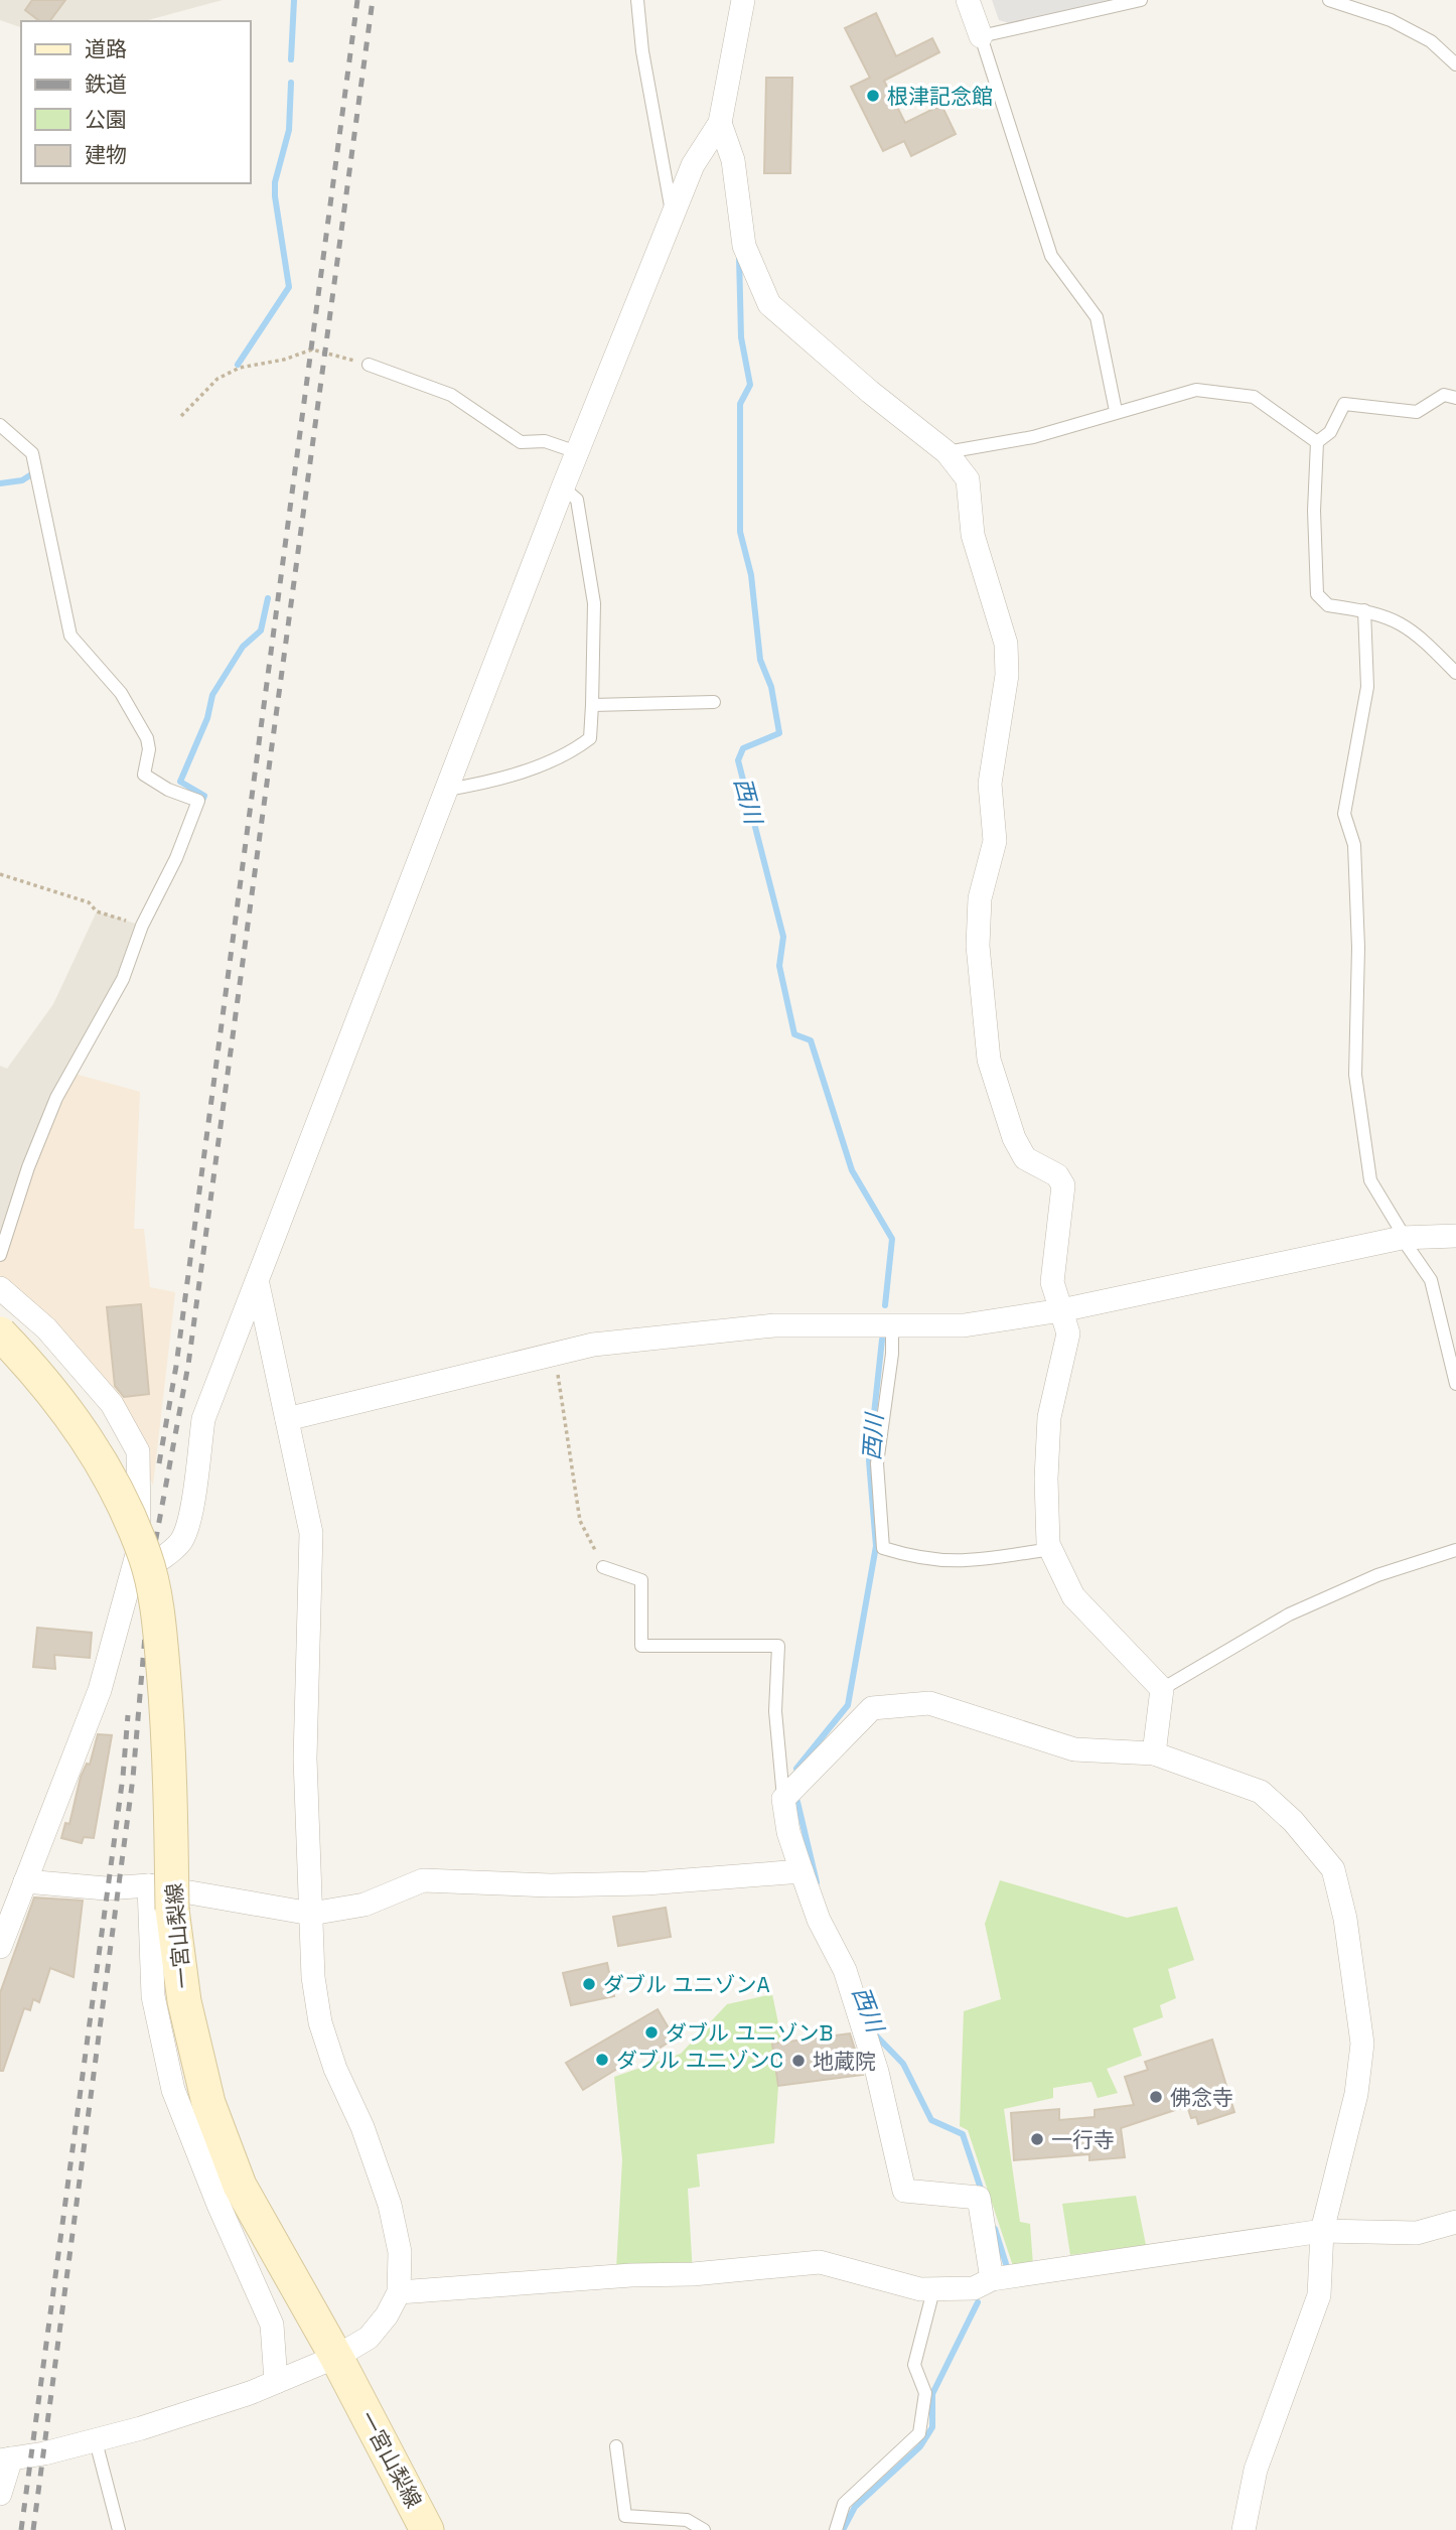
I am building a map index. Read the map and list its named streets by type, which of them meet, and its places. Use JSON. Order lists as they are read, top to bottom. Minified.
{"streets":{"main road":["一宮山梨線"]},"water":["西川"],"places":["根津記念館","ダブル ユニゾンA","ダブル ユニゾンB","ダブル ユニゾンC","地蔵院","佛念寺","一行寺"],"legend":["道路","鉄道","公園","建物"]}
